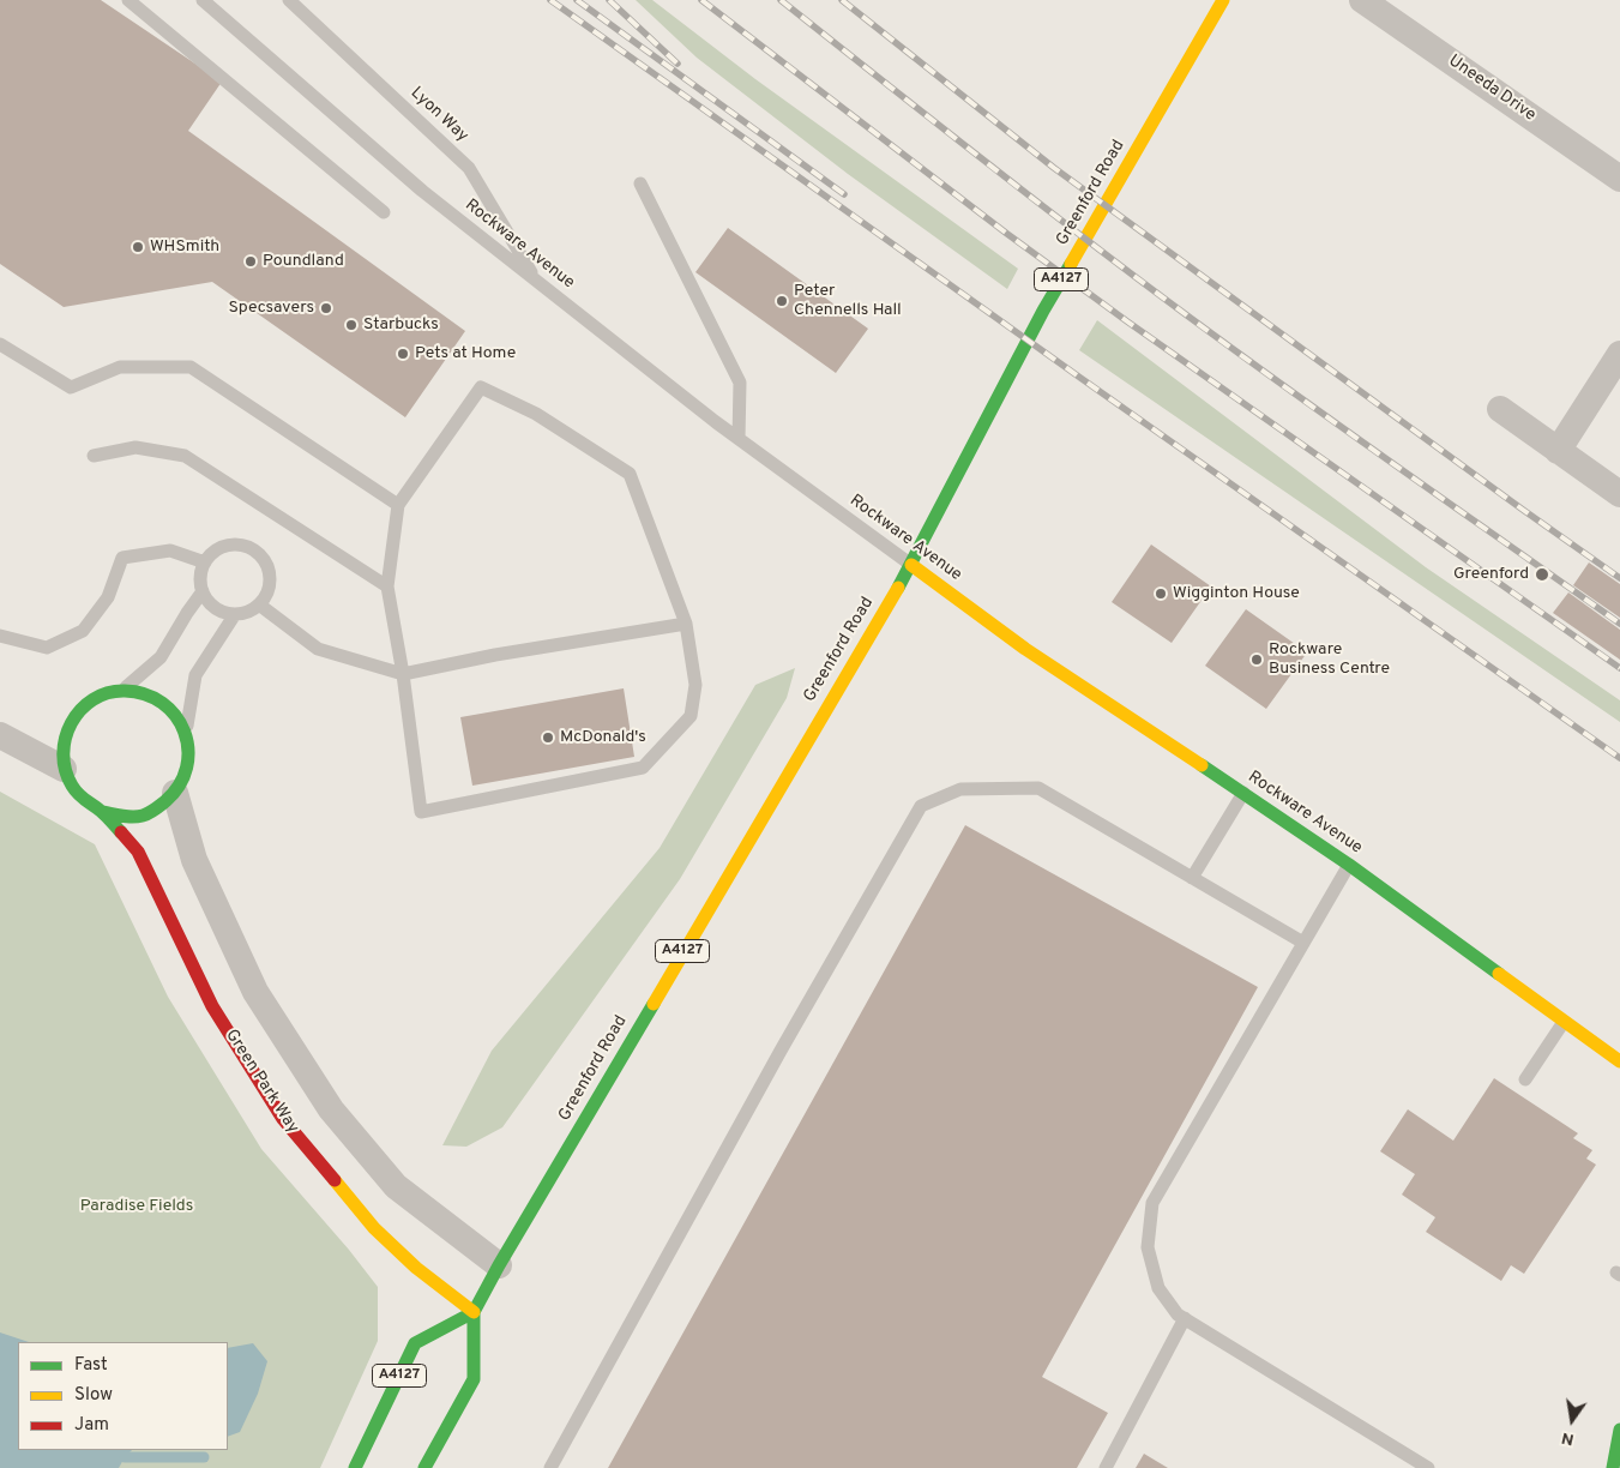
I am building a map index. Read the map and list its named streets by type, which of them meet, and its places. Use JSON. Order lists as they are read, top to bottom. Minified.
{"streets":{"street":["Uneeda Drive","Greenford Road","Rockware Avenue","A4127","Green Park Way"],"lane":["Lyon Way"]},"crossings":[["Lyon Way","Rockware Avenue"],["Greenford Road","Rockware Avenue"],["Greenford Road","A4127"],["Greenford Road","Green Park Way"],["A4127","Green Park Way"]],"parks":["Paradise Fields"],"places":["WHSmith","Poundland","Peter Chennells Hall","Specsavers","Starbucks","Pets at Home","Greenford","Wigginton House","Rockware Business Centre","McDonald's"],"legend":["Fast","Slow","Jam"],"north":"bottom"}
